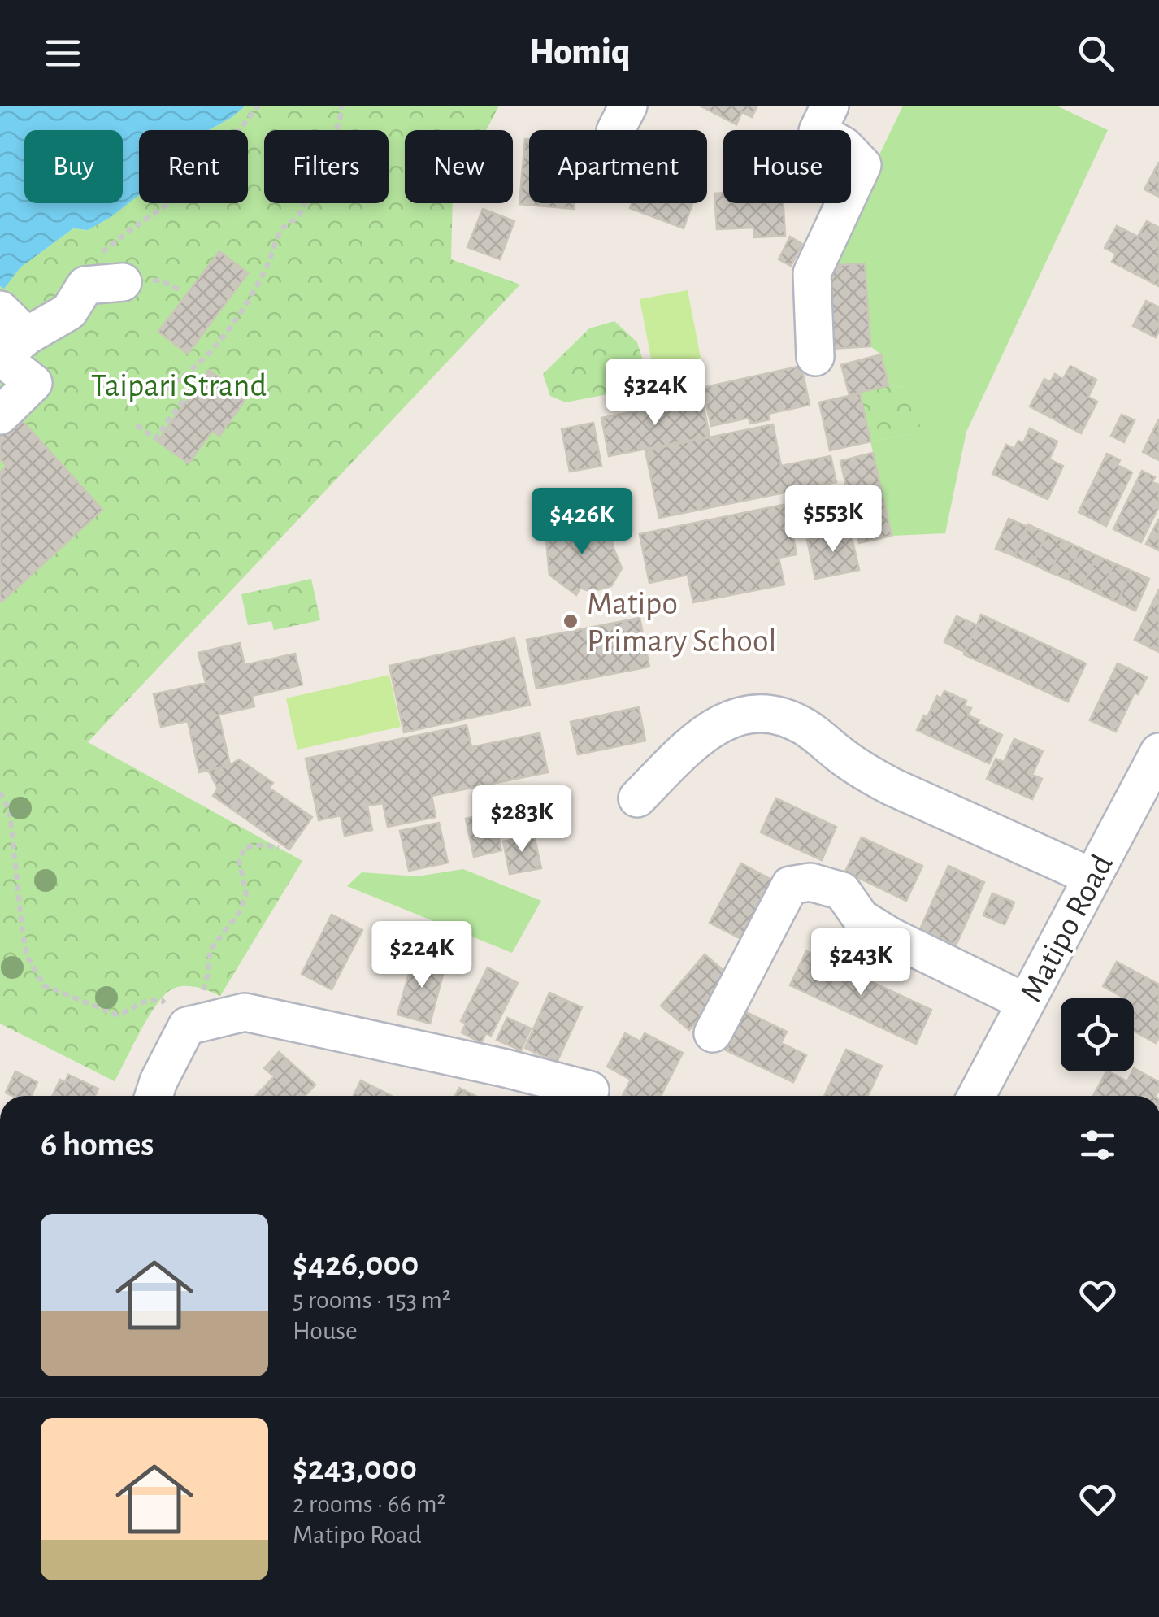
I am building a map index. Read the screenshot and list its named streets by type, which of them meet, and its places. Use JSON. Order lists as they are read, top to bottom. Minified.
{"streets":{"street":["Matipo Road"]},"parks":["Taipari Strand"],"places":["Matipo Primary School"],"page":{"header":"Homiq","chip":["Buy","Rent","Filters","New","Apartment","House"],"price":["$324K","$553K","$426K","$283K","$224K","$243K"],"heading":"6 homes","list":[{"name":"$426,000","note":"5 rooms · 153 m² · House"},{"name":"$243,000","note":"2 rooms · 66 m² · Matipo Road"}]}}
